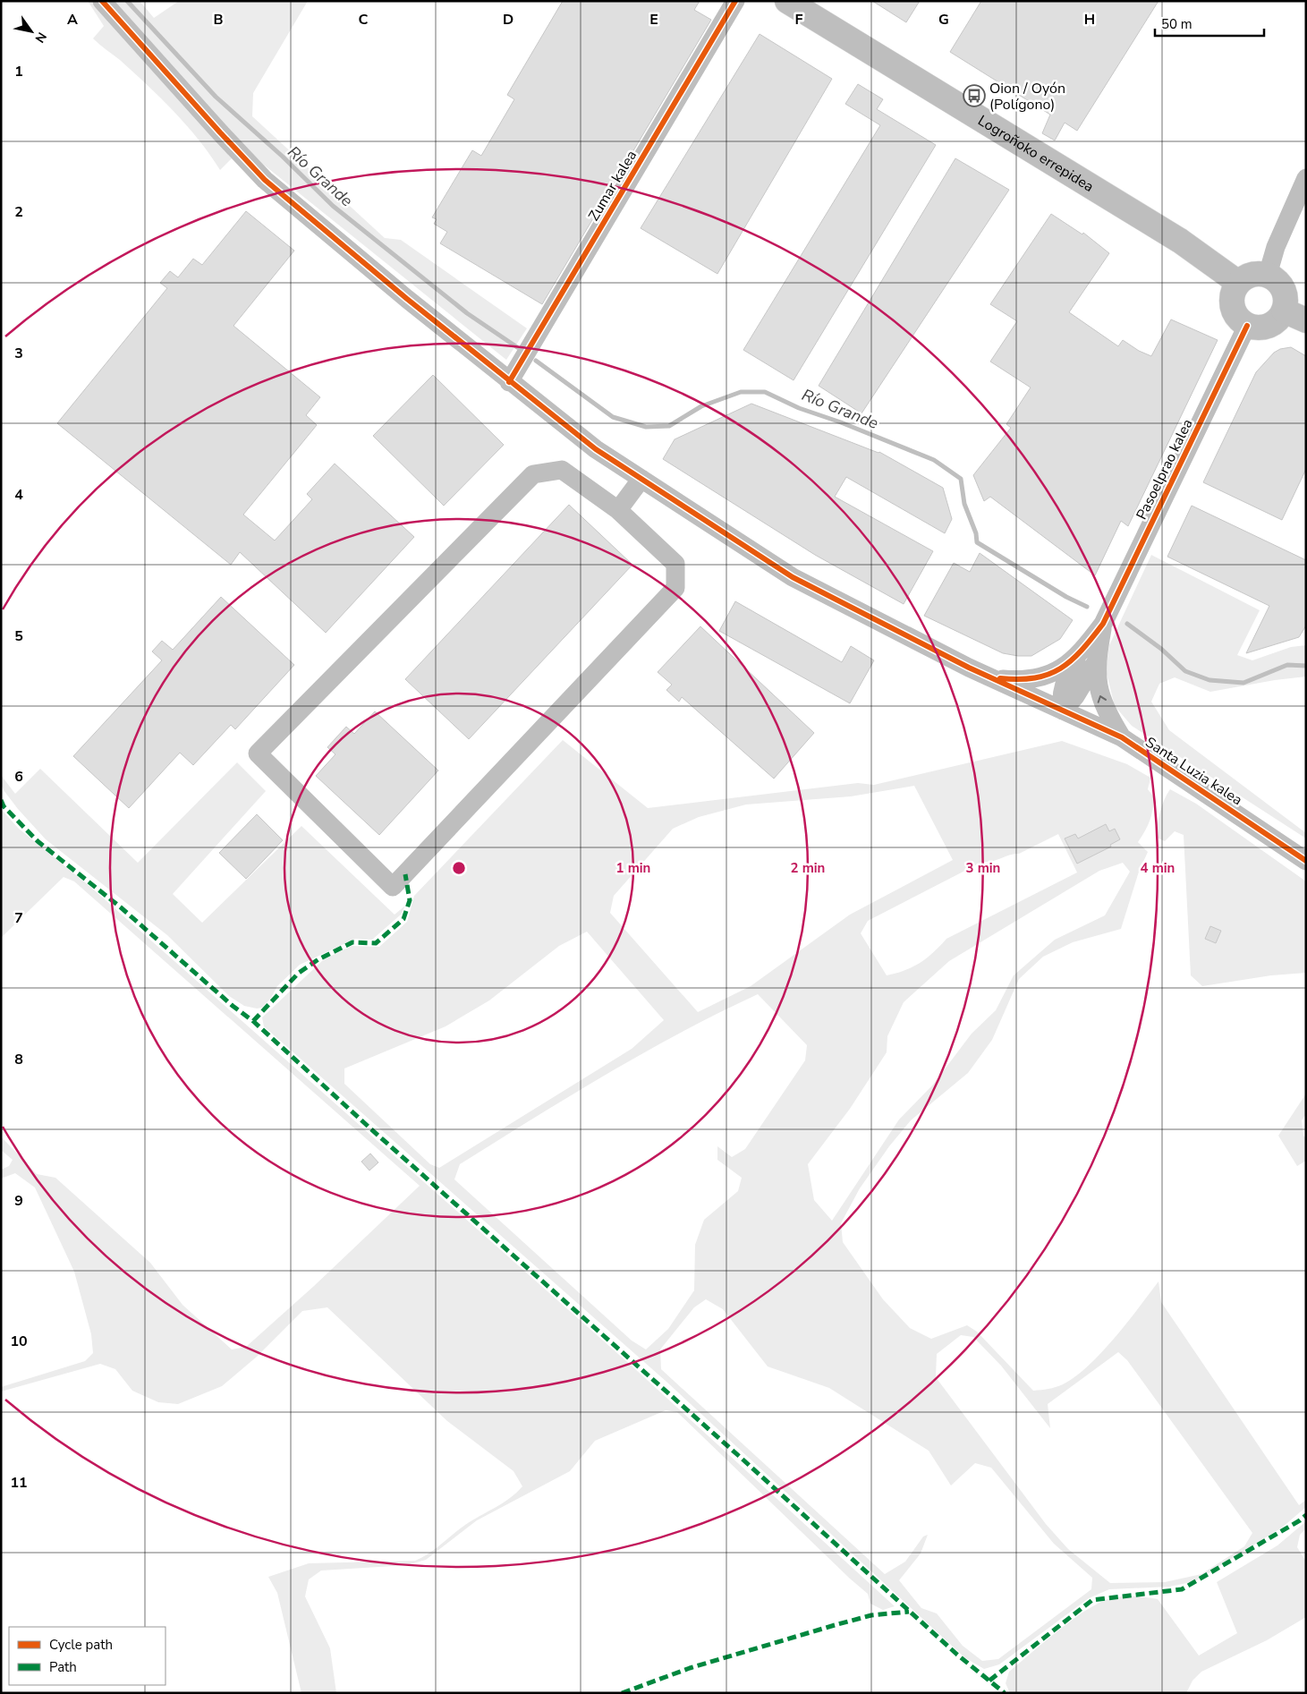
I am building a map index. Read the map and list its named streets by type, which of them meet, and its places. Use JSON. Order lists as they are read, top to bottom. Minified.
{"streets":{"main road":["Logroñoko errepidea"],"street":["Zumar kalea","Pasoelprao kalea","Santa Luzia kalea"]},"crossings":[["Logroñoko errepidea","Pasoelprao kalea"],["Zumar kalea","Santa Luzia kalea"]],"water":["Río Grande"],"places":{"bus stop":["Oion / Oyón (Polígono)"]},"legend":["Cycle path","Path"],"scale_bar":"50 m","north":"bottom right","grid":{"columns":["A","B","C","D","E","F","G","H"],"rows":["1","2","3","4","5","6","7","8","9","10","11"]},"rings":["1 min","2 min","3 min","4 min"]}
